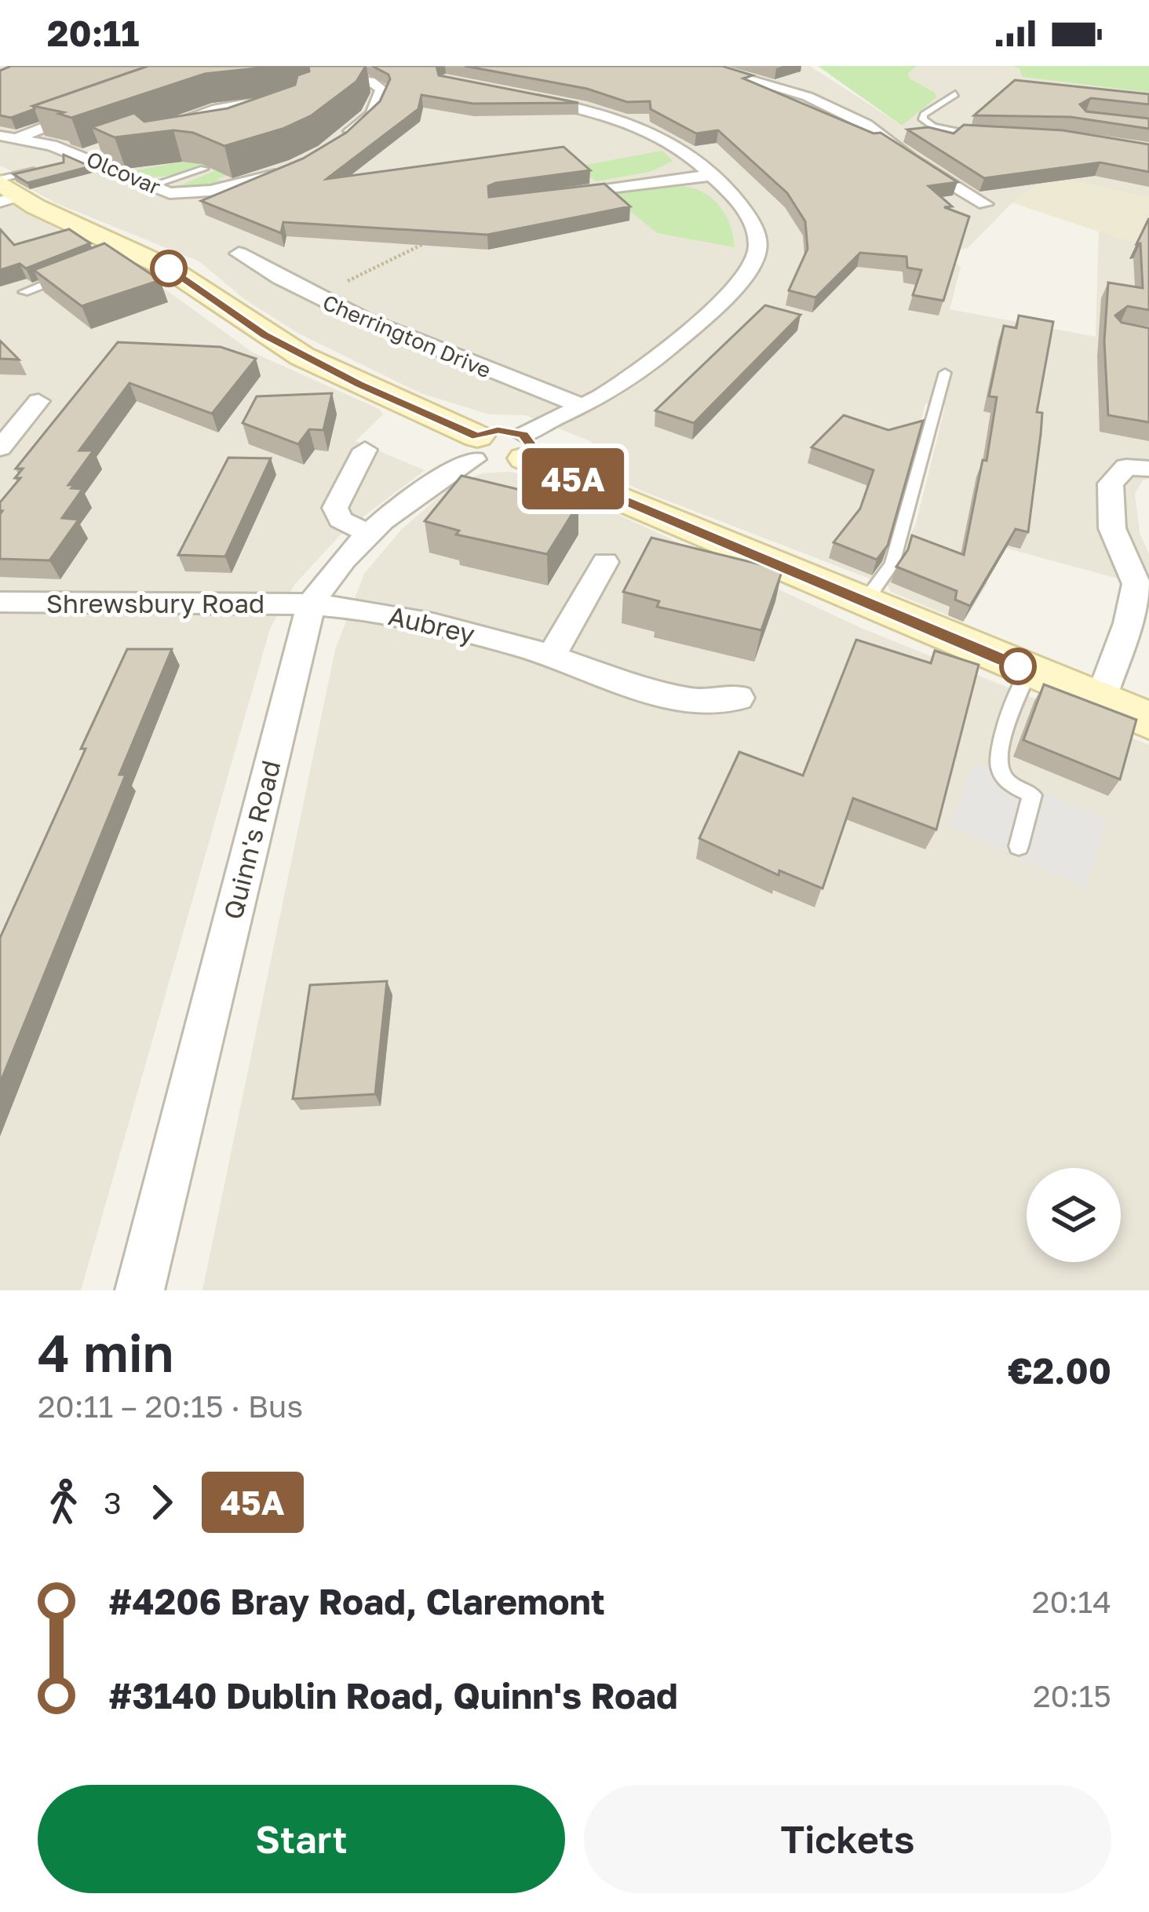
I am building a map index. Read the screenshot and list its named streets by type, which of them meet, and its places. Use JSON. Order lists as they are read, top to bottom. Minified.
{"streets":{"street":["Olcovar","Cherrington Drive","Shrewsbury Road","Aubrey","Quinn's Road"]},"crossings":[["Shrewsbury Road","Aubrey"],["Shrewsbury Road","Quinn's Road"],["Aubrey","Quinn's Road"]],"lines":["bus line 45A"],"page":{"status":"20:11","on_map":"45A","heading":["4 min","20:11 – 20:15 · Bus","€2.00"],"legs":["3","45A"],"list":[{"name":"#4206 Bray Road, Claremont","value":"20:14"},{"name":"#3140 Dublin Road, Quinn's Road","value":"20:15"}],"buttons":["Start","Tickets"]}}
